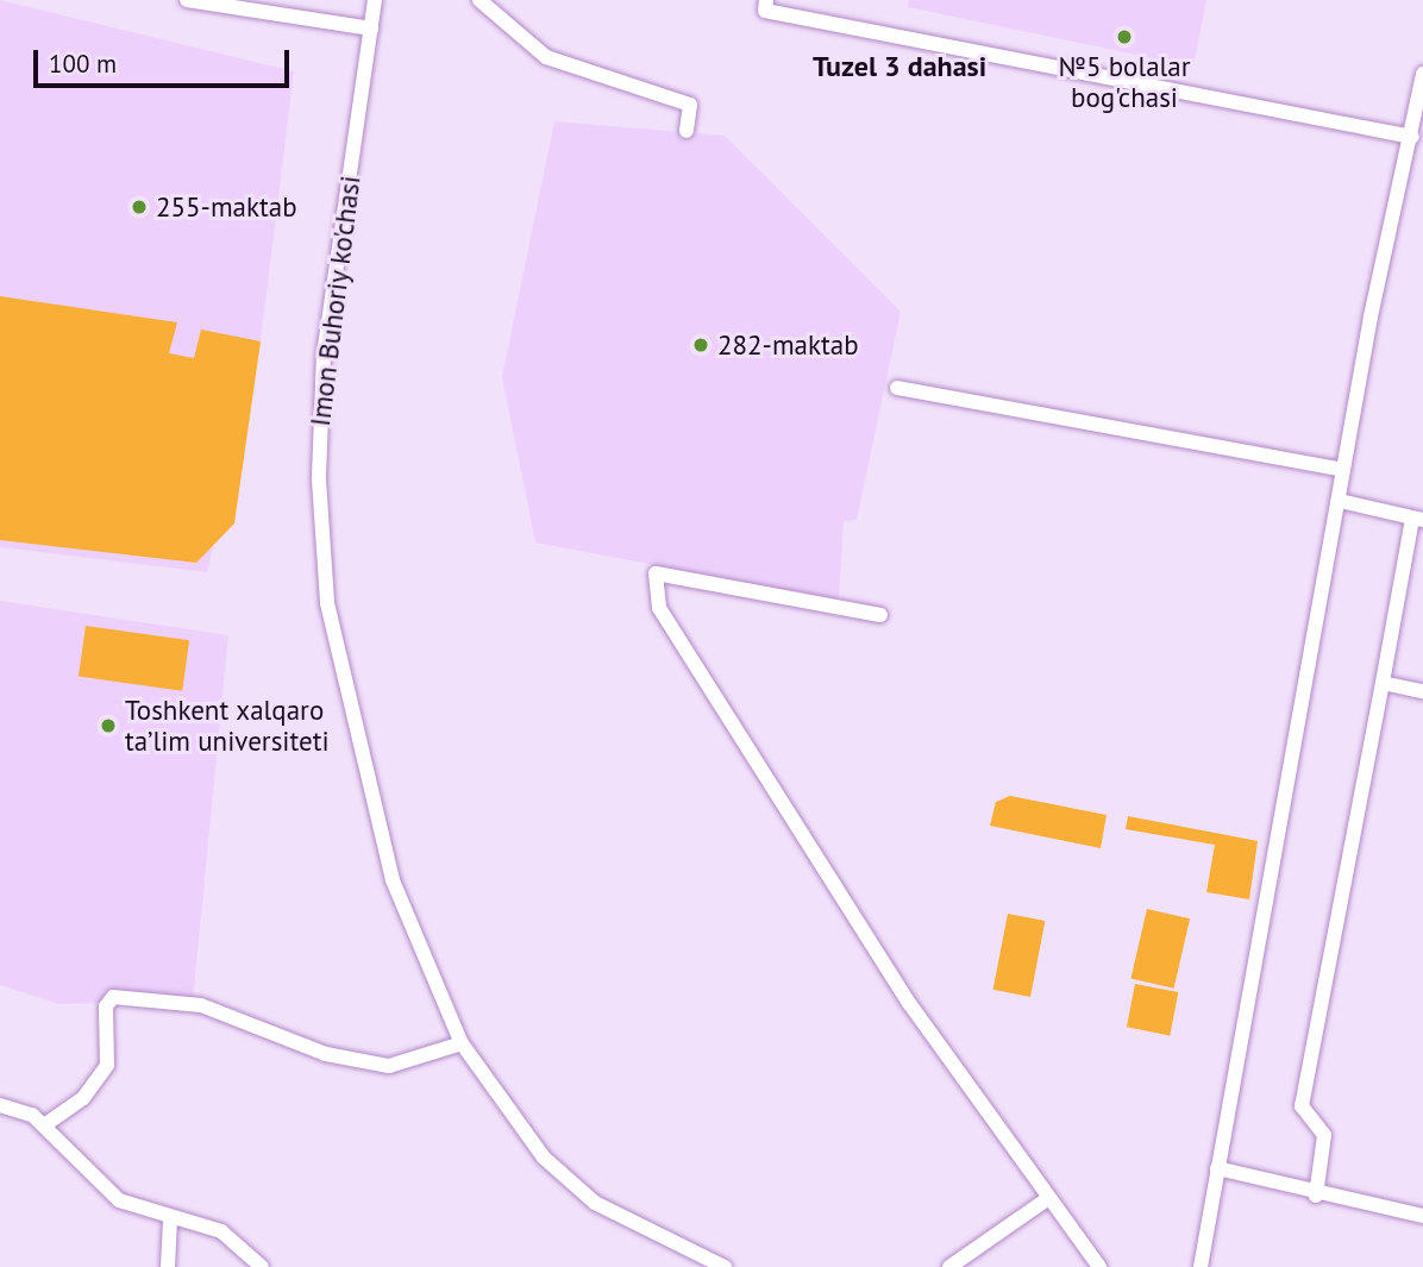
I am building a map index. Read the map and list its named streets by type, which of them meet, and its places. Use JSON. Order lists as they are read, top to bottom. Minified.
{"streets":{"street":["Imon Buhoriy ko'chasi"]},"districts":["Tuzel 3 dahasi"],"places":["№5 bolalar bog'chasi","255-maktab","282-maktab","Toshkent xalqaro ta’lim universiteti"],"scale_bar":"100 m"}
